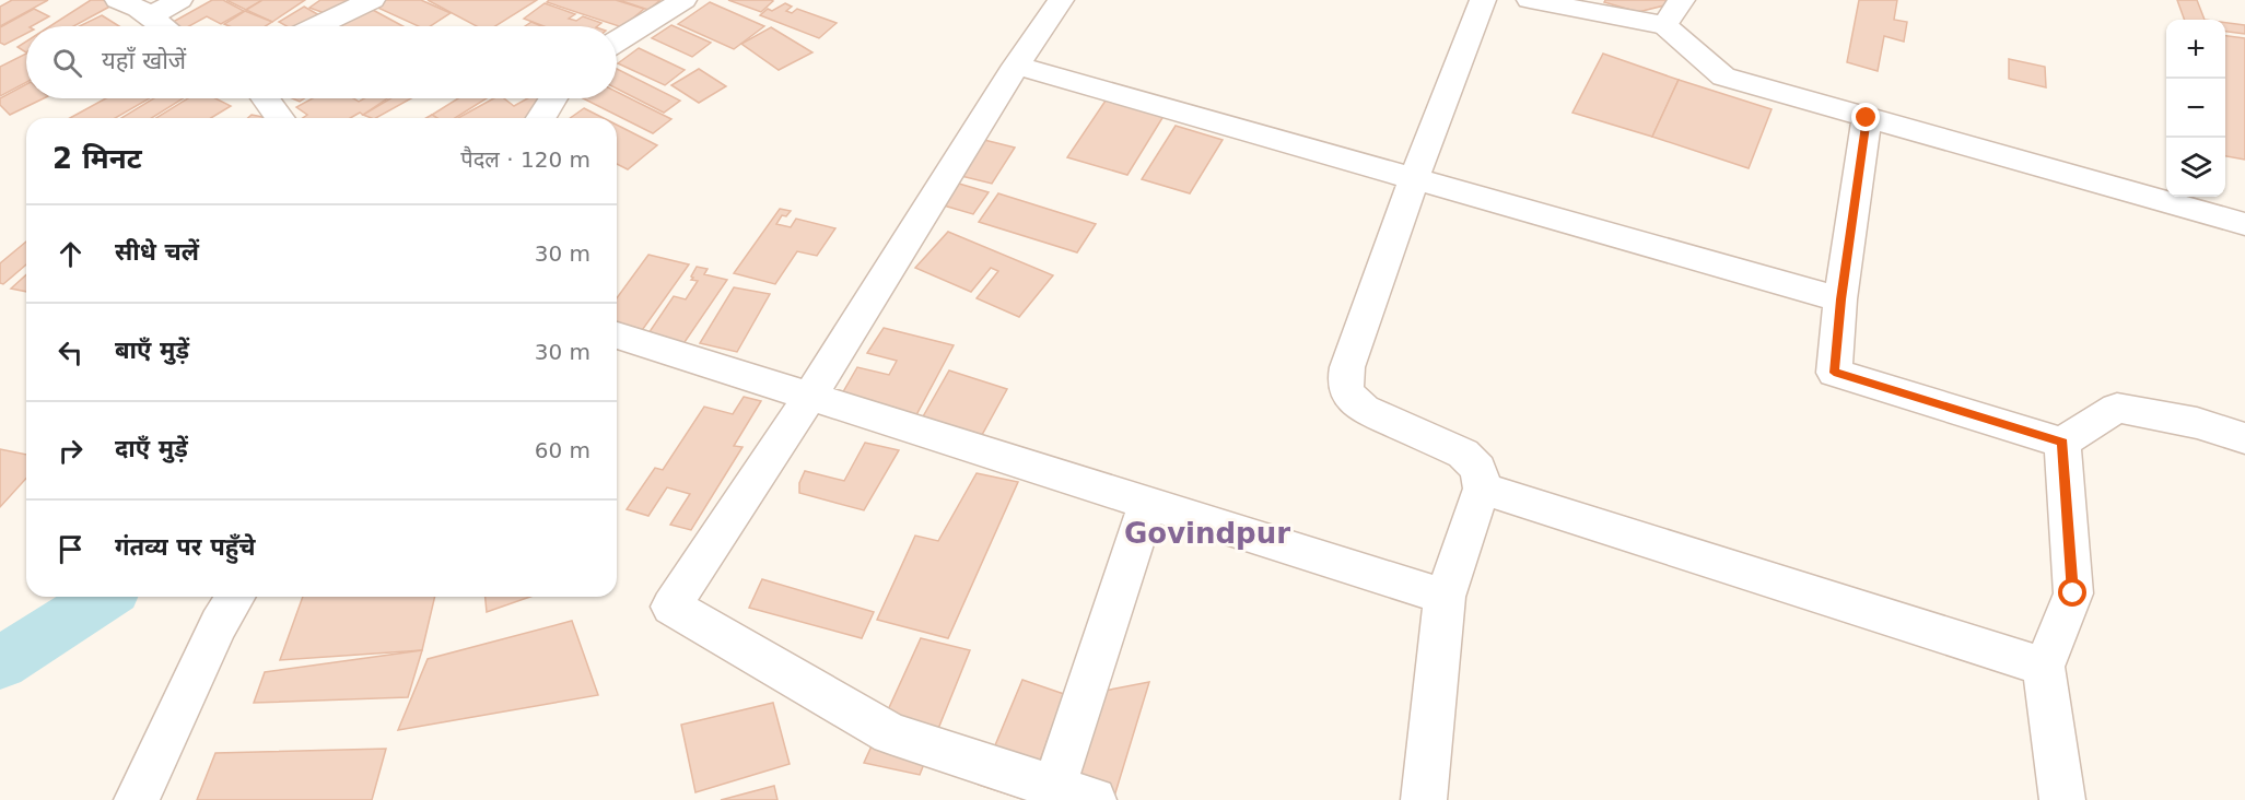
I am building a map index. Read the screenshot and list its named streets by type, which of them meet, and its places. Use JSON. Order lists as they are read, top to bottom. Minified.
{"districts":["Govindpur"],"page":{"map_buttons":["+","−"],"search":"यहाँ खोजें","heading":["2 मिनट","पैदल · 120 m"],"list":[["सीधे चलें","30 m"],["बाएँ मुड़ें","30 m"],["दाएँ मुड़ें","60 m"],"गंतव्य पर पहुँचे"]}}
